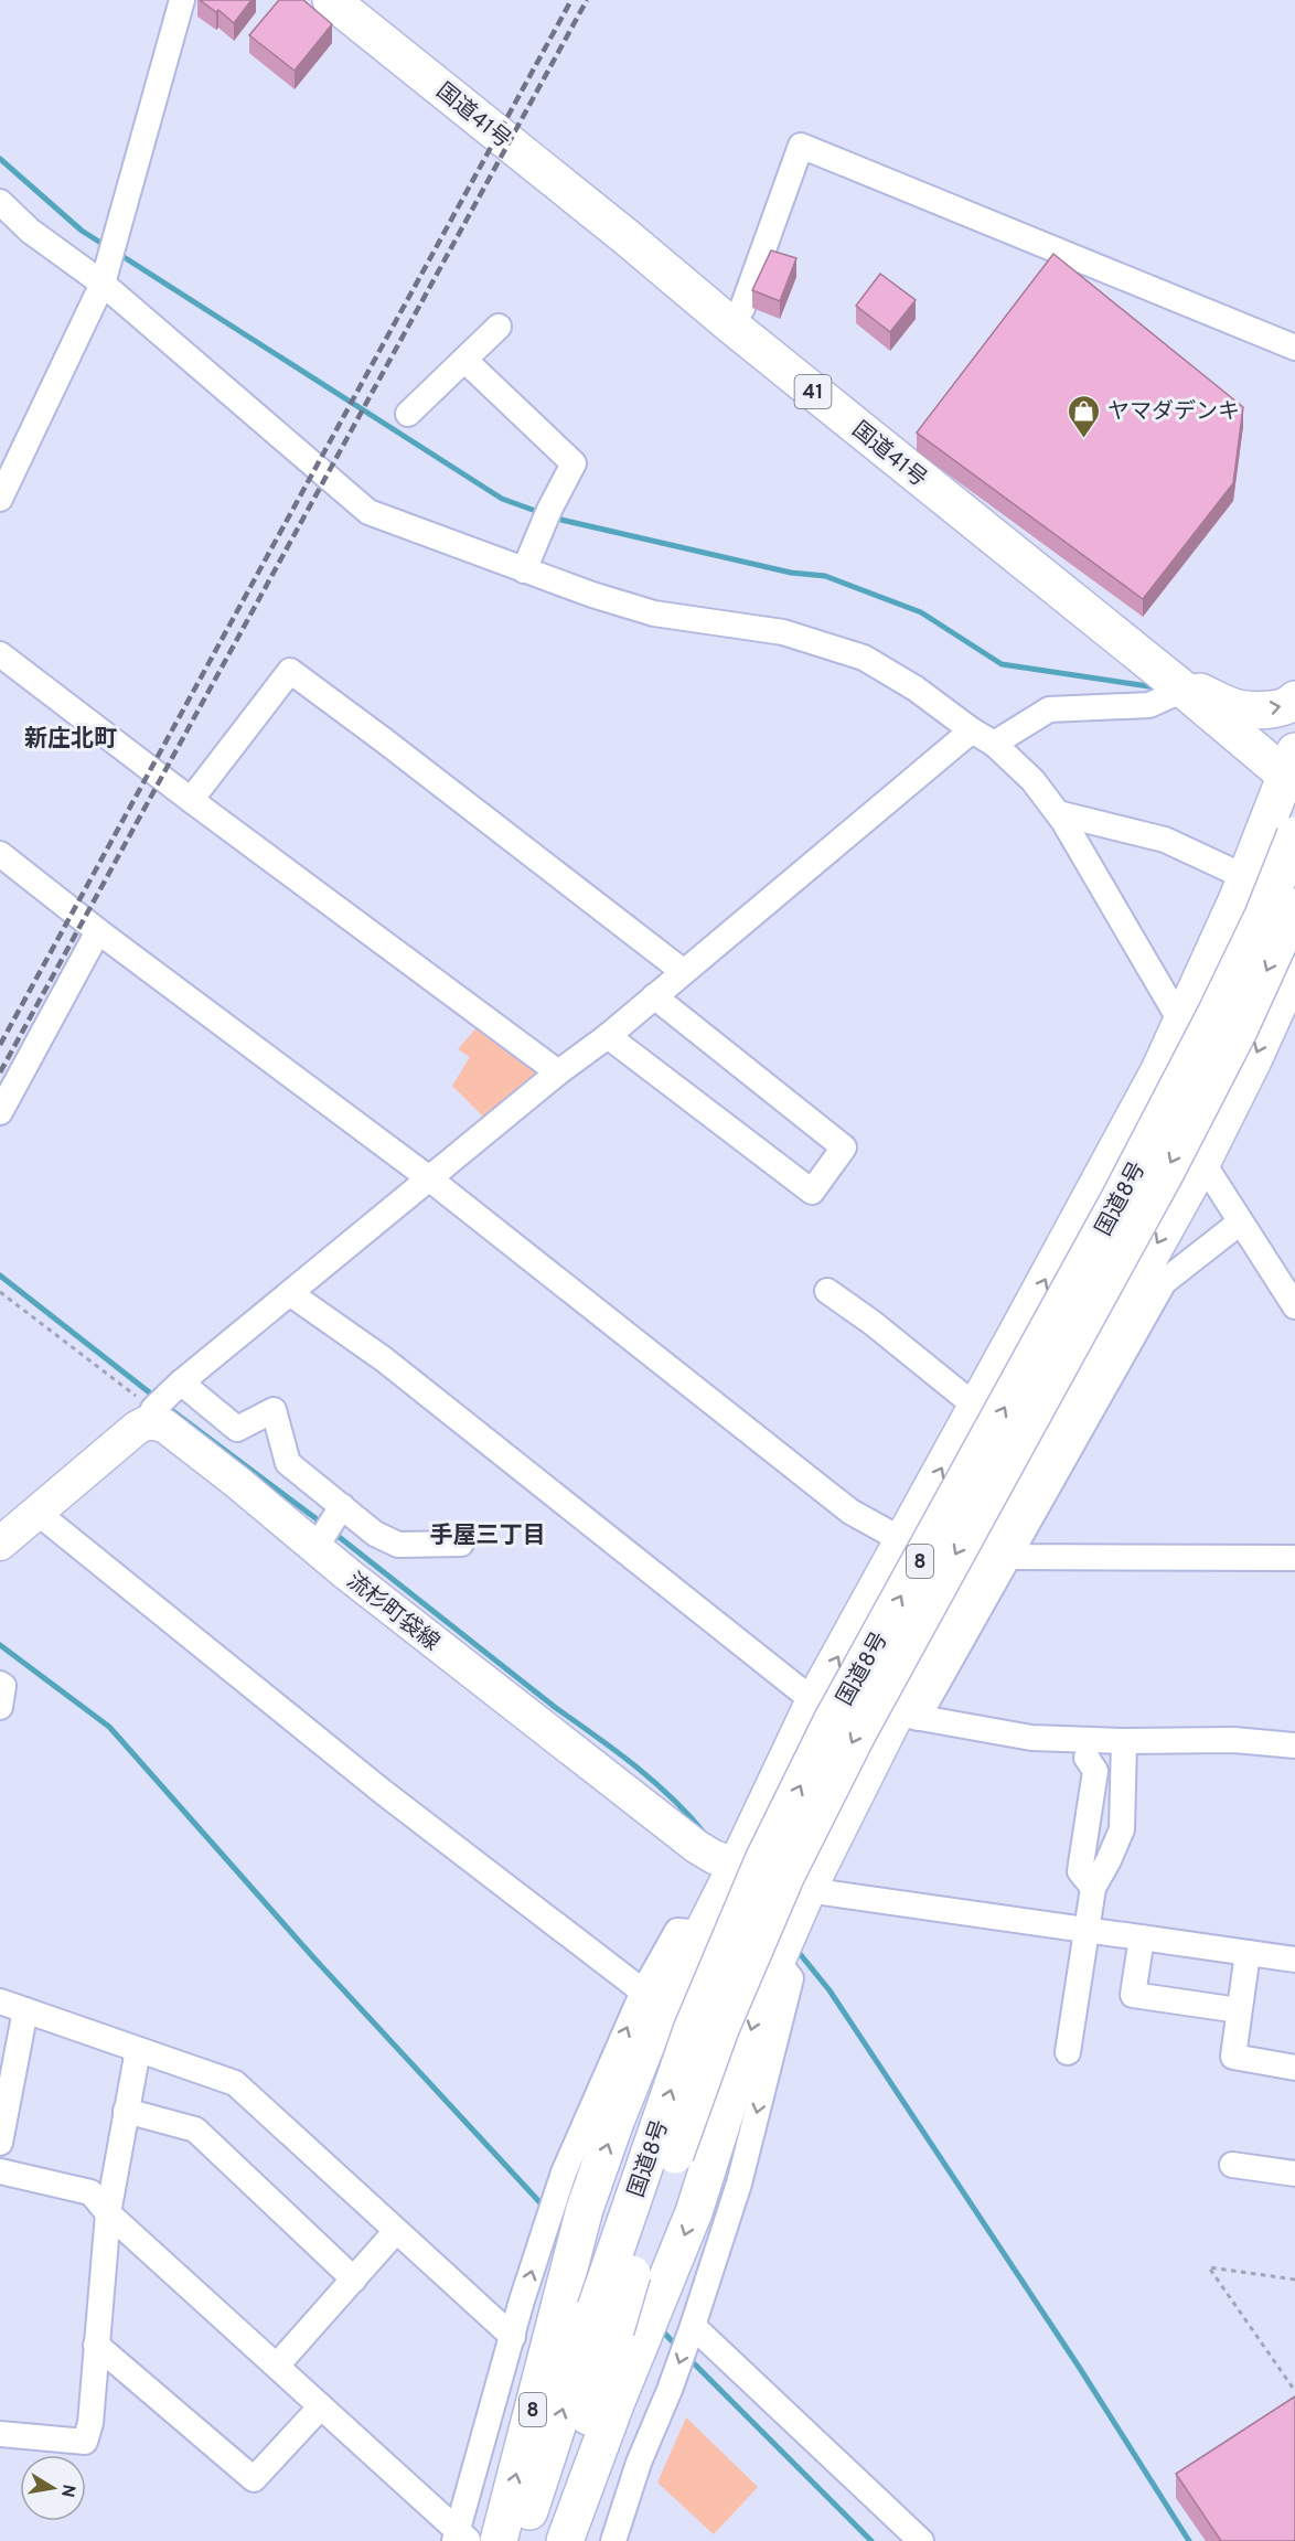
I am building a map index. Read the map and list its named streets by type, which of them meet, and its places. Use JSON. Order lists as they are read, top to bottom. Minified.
{"streets":{"highway":["国道41号","41","国道8号","8"],"main road":["流杉町袋線"]},"crossings":[["国道41号","8"],["8","流杉町袋線"]],"districts":["新庄北町","手屋三丁目"],"places":{"shop":["ヤマダデンキ"]},"north":"right"}
